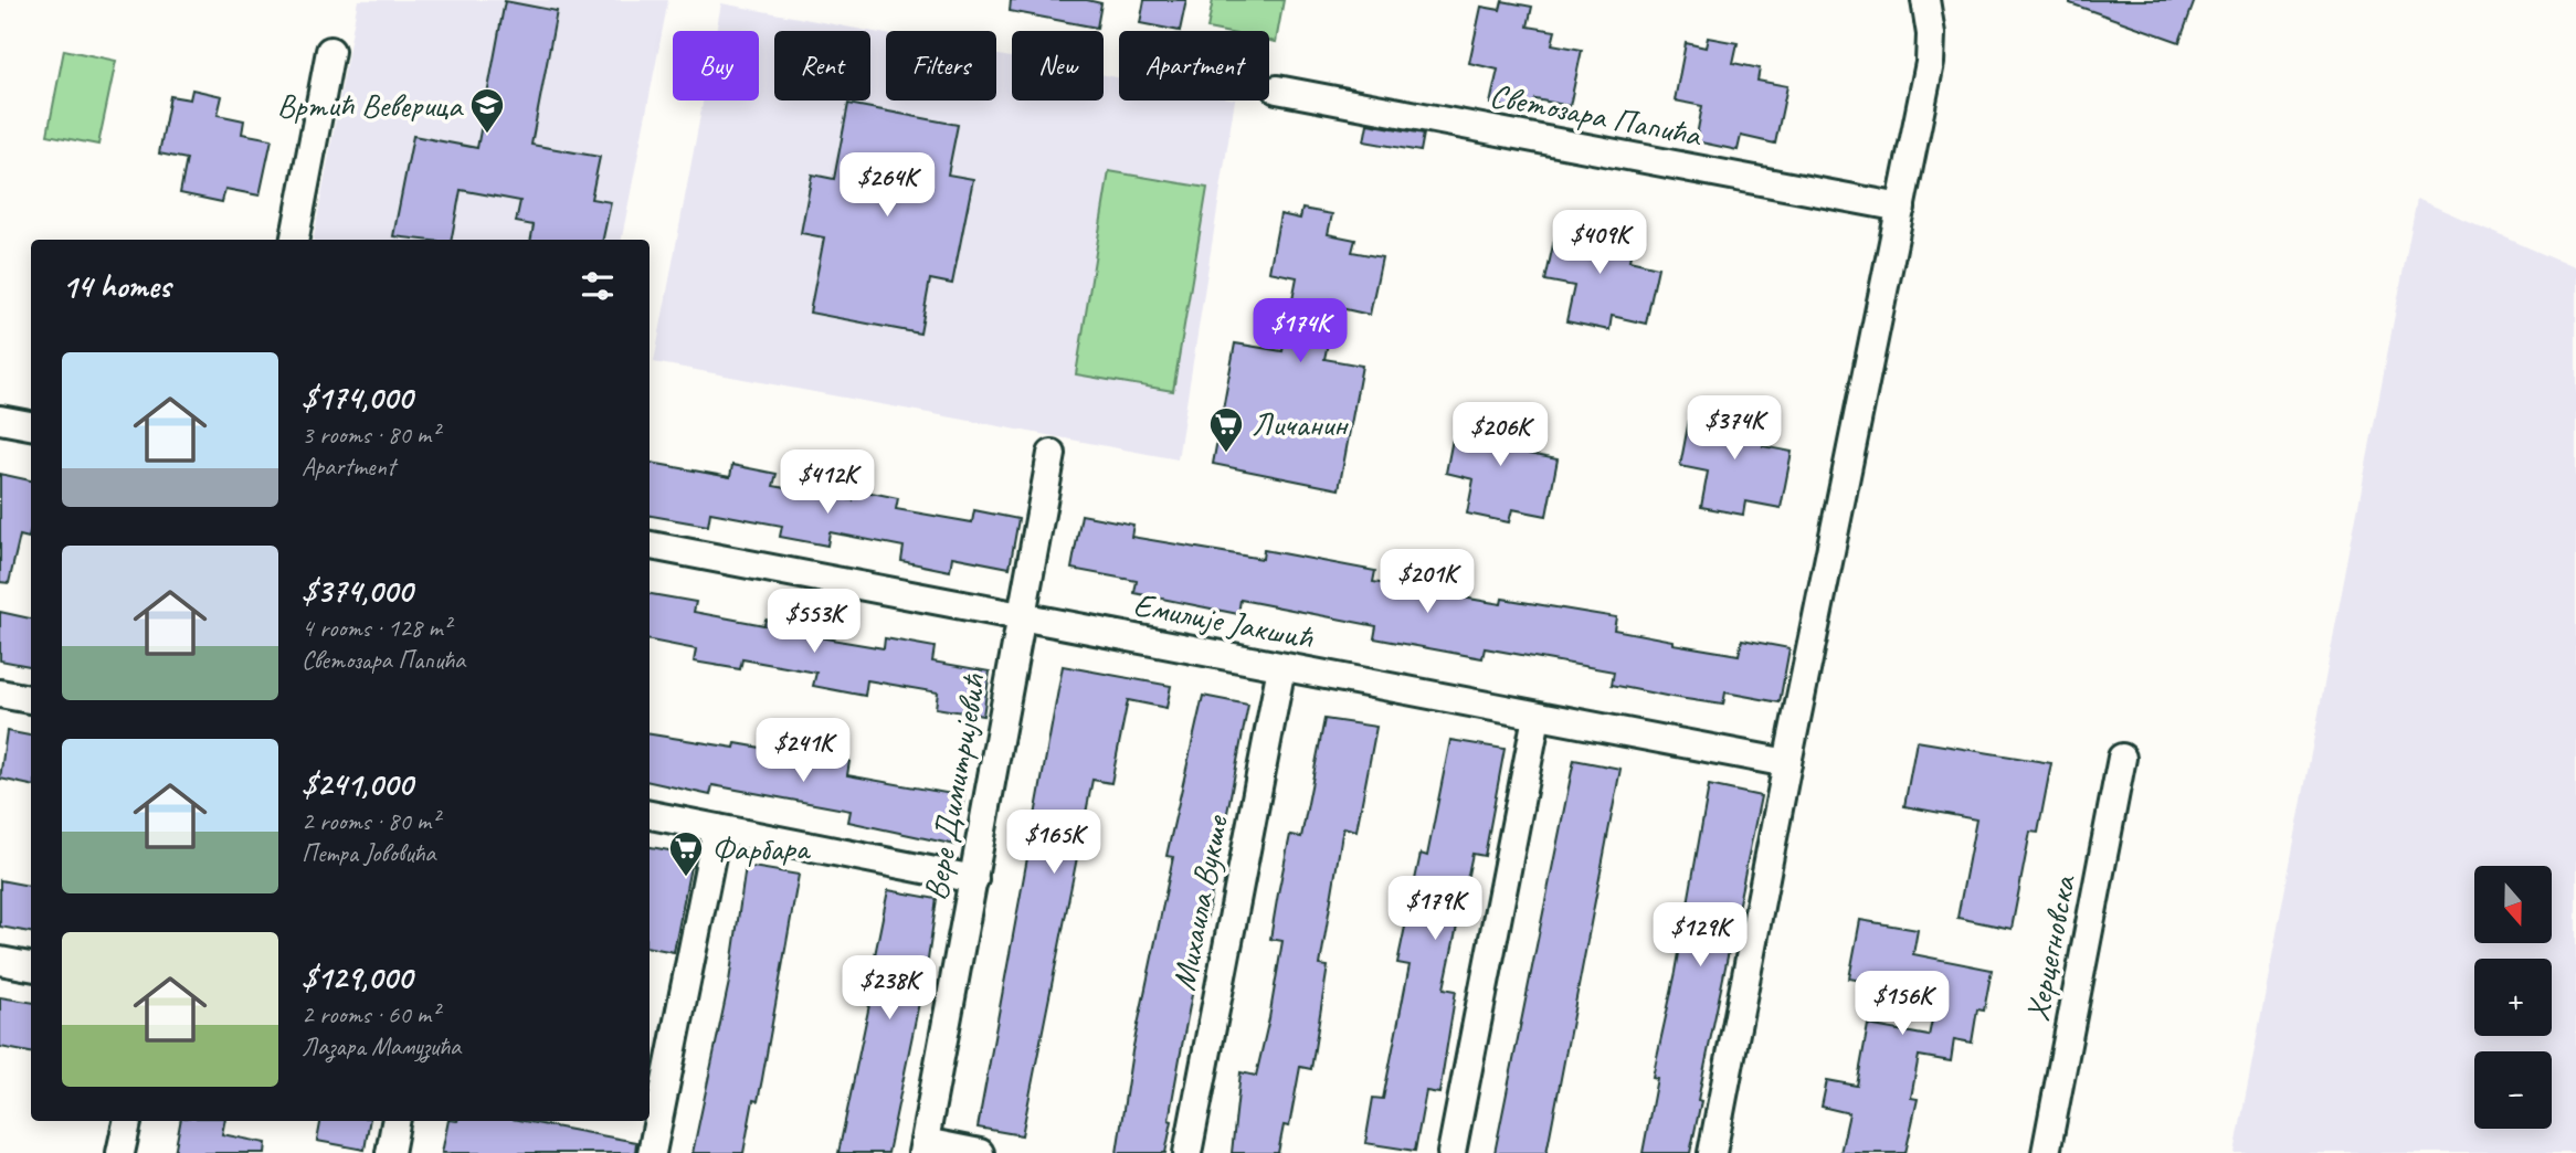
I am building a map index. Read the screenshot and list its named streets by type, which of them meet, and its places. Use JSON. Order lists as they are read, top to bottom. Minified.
{"streets":{"street":["Светозара Папића","Емилије Јакшић","Вере Димитријевић","Михаила Вукше","Херцегновска"]},"crossings":[["Емилије Јакшић","Вере Димитријевић"],["Емилије Јакшић","Михаила Вукше"]],"places":{"school or university":["Вртић Веверица"],"supermarket":["Личанин","Фарбара"]},"north":"bottom","page":{"chip":["Buy","Rent","Filters","New","Apartment"],"price":["$264K","$409K","$174K","$374K","$206K","$412K","$201K","$553K","$241K","$165K","$179K","$129K","$238K","$156K"],"heading":"14 homes","list":[{"name":"$174,000","note":"3 rooms · 80 m² · Apartment"},{"name":"$374,000","note":"4 rooms · 128 m² · Светозара Папића"},{"name":"$241,000","note":"2 rooms · 80 m² · Петра Јововића"},{"name":"$129,000","note":"2 rooms · 60 m² · Лазара Мамузића"}],"map_buttons":["+","−"]}}
